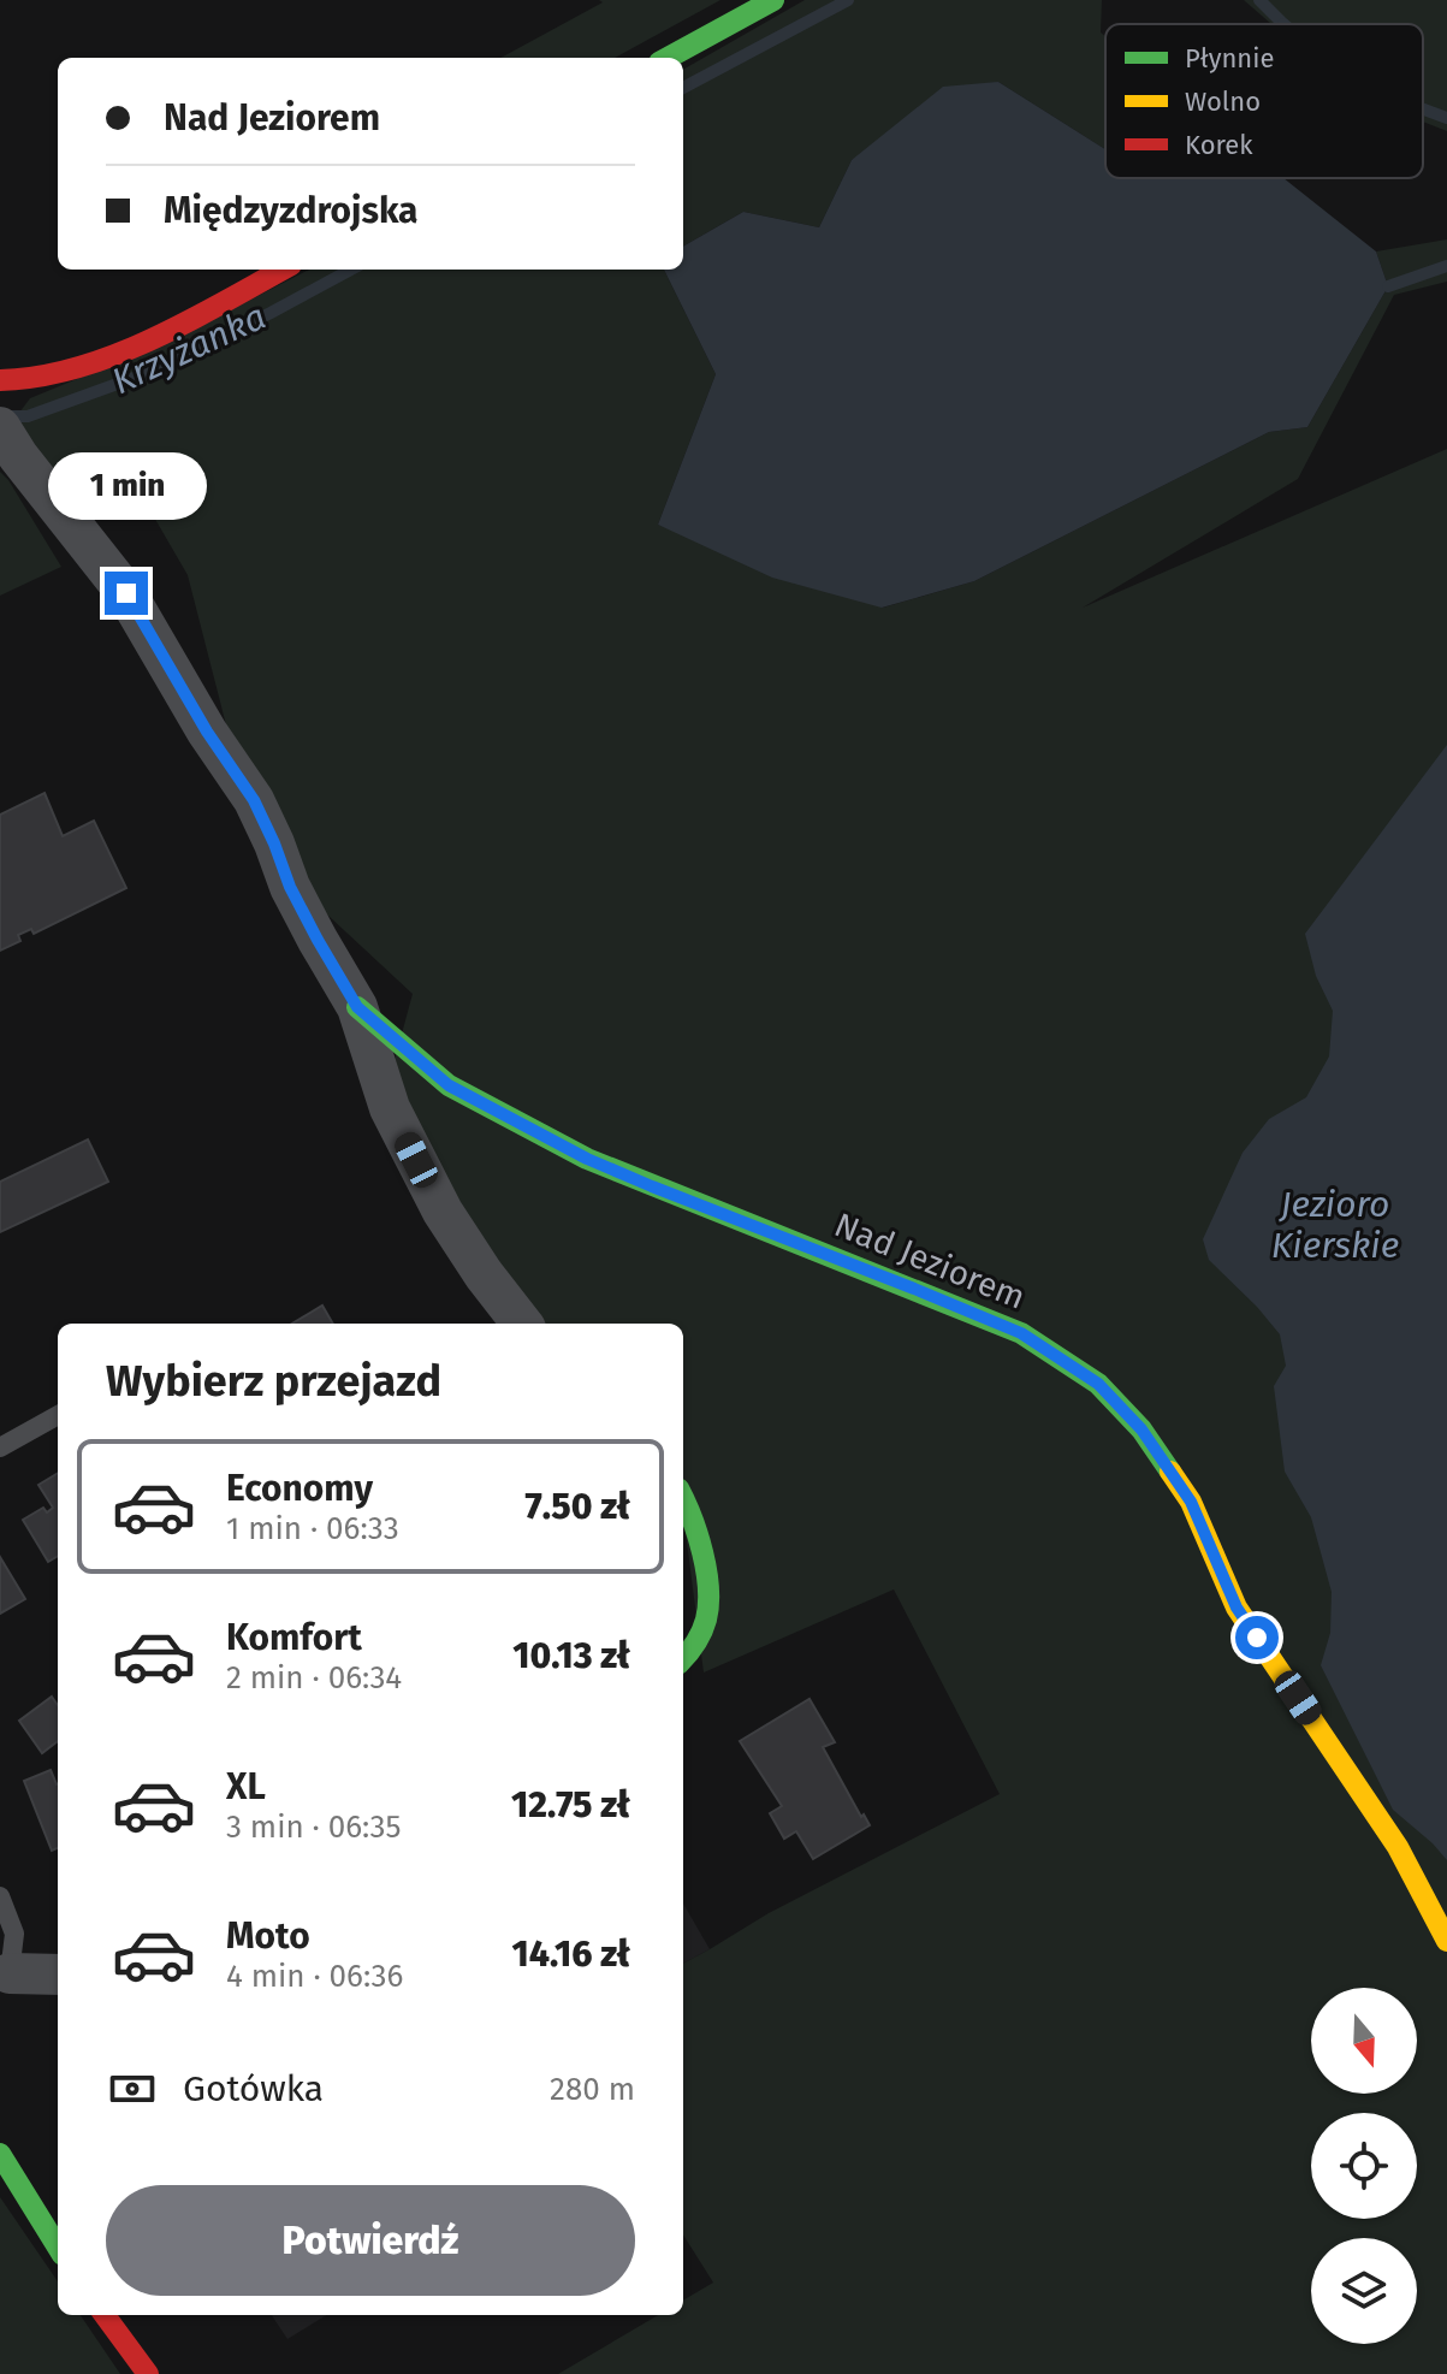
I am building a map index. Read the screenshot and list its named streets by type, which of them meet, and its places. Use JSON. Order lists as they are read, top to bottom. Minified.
{"streets":{"street":["Nad Jeziorem"]},"water":["Krzyżanka","Jezioro Kierskie"],"legend":["Płynnie","Wolno","Korek"],"north":"bottom","page":{"banner":["Nad Jeziorem","Międzyzdrojska"],"bubble":"1 min","heading":"Wybierz przejazd","list":[{"name":"Economy","note":"1 min · 06:33","value":"7.50 zł"},{"name":"Komfort","note":"2 min · 06:34","value":"10.13 zł"},{"name":"XL","note":"3 min · 06:35","value":"12.75 zł"},{"name":"Moto","note":"4 min · 06:36","value":"14.16 zł"}],"pay":["Gotówka","280 m"],"buttons":"Potwierdź"}}
